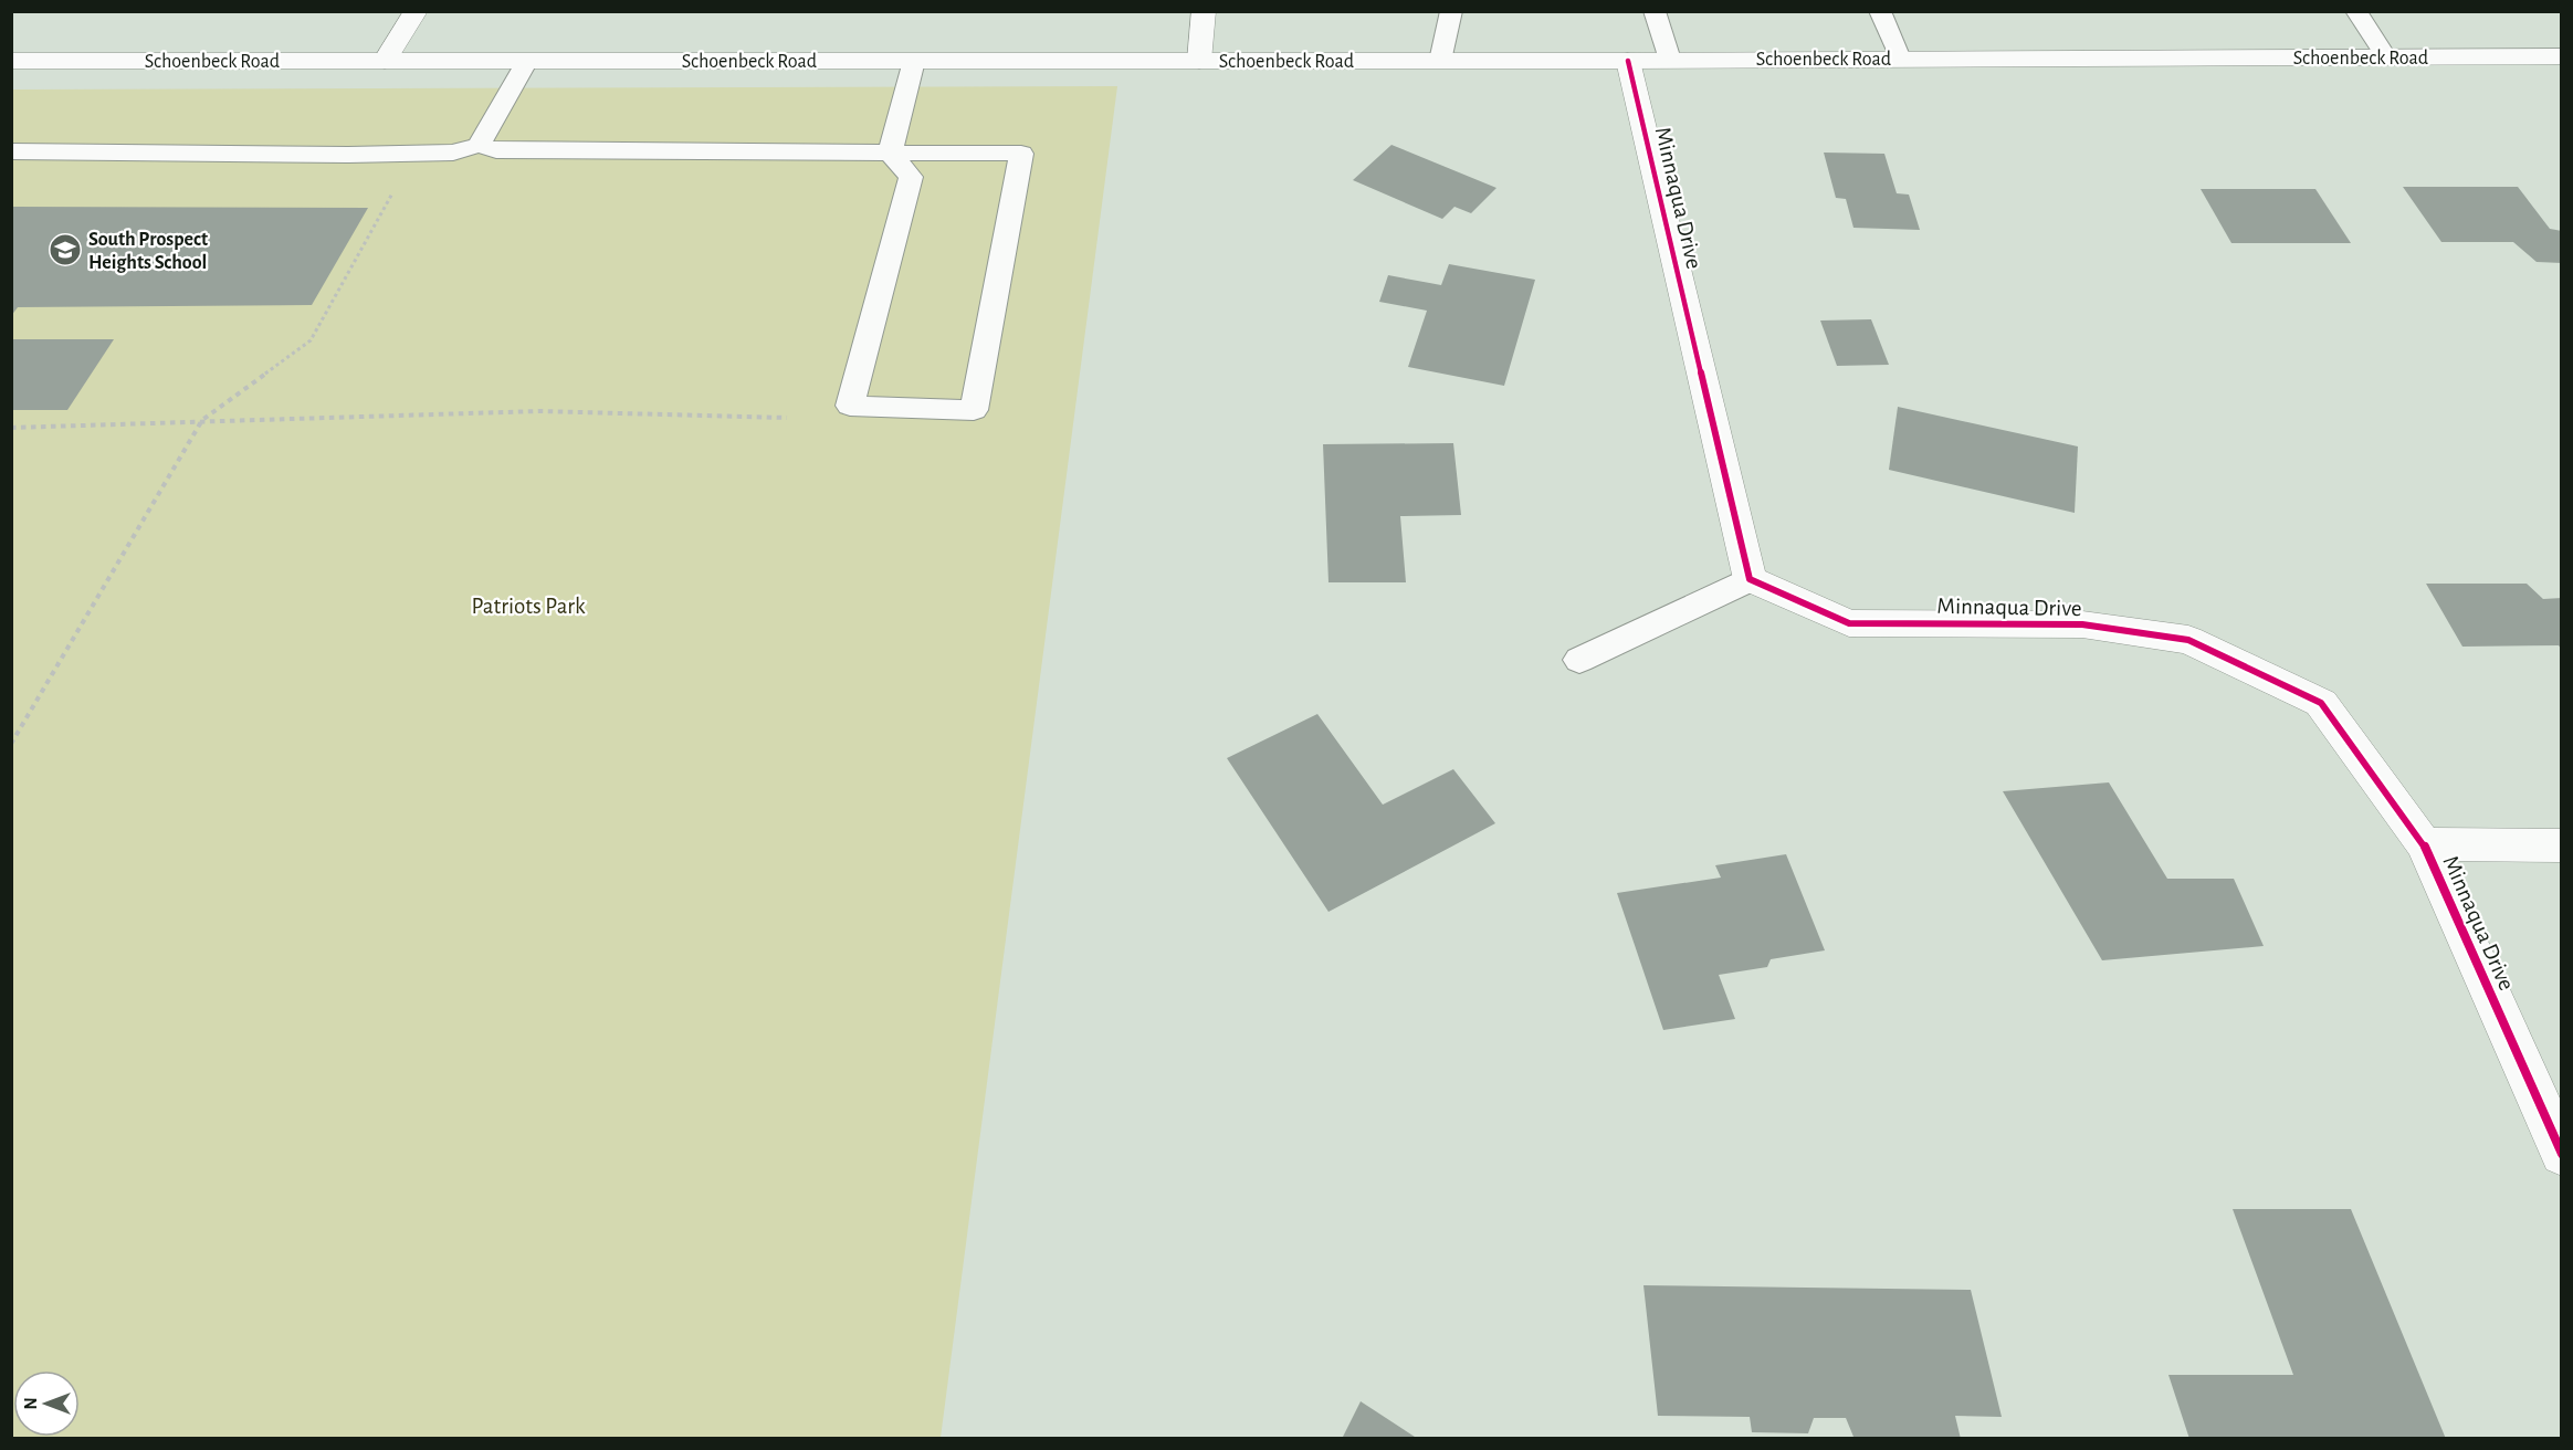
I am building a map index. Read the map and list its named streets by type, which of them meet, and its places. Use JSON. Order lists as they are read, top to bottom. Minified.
{"streets":{"main road":["Schoenbeck Road","Minnaqua Drive"]},"crossings":[["Schoenbeck Road","Minnaqua Drive"]],"parks":["Patriots Park"],"places":{"school or university":["South Prospect Heights School"]},"north":"left"}
